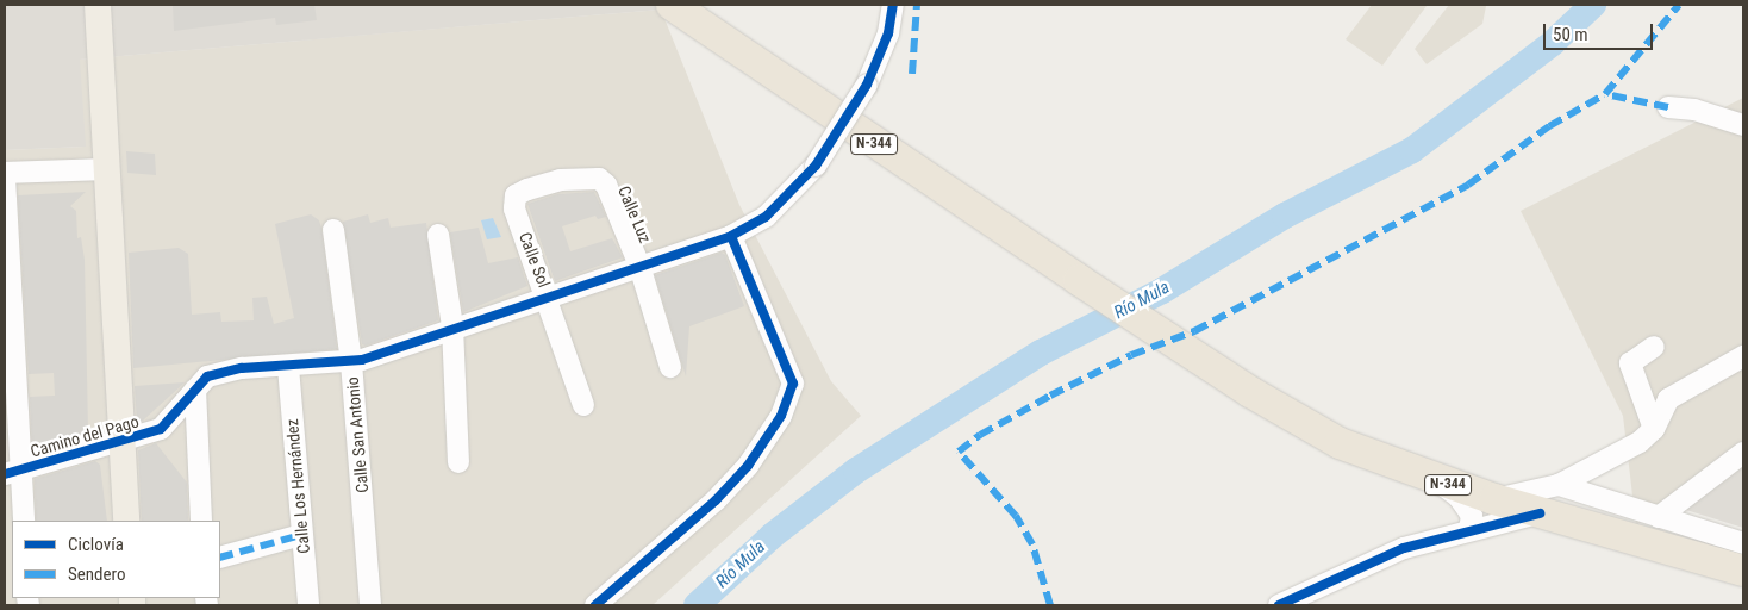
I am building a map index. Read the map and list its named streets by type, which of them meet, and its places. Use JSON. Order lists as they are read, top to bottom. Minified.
{"streets":{"highway":["N-344"],"street":["Calle Luz","Calle Sol","Calle San Antonio","Camino del Pago","Calle Los Hernández"]},"crossings":[["Calle Luz","Calle Sol"],["Calle Luz","Camino del Pago"],["Calle Sol","Camino del Pago"],["Calle San Antonio","Camino del Pago"],["Camino del Pago","Calle Los Hernández"]],"water":["Río Mula"],"legend":["Ciclovía","Sendero"],"scale_bar":"50 m"}
